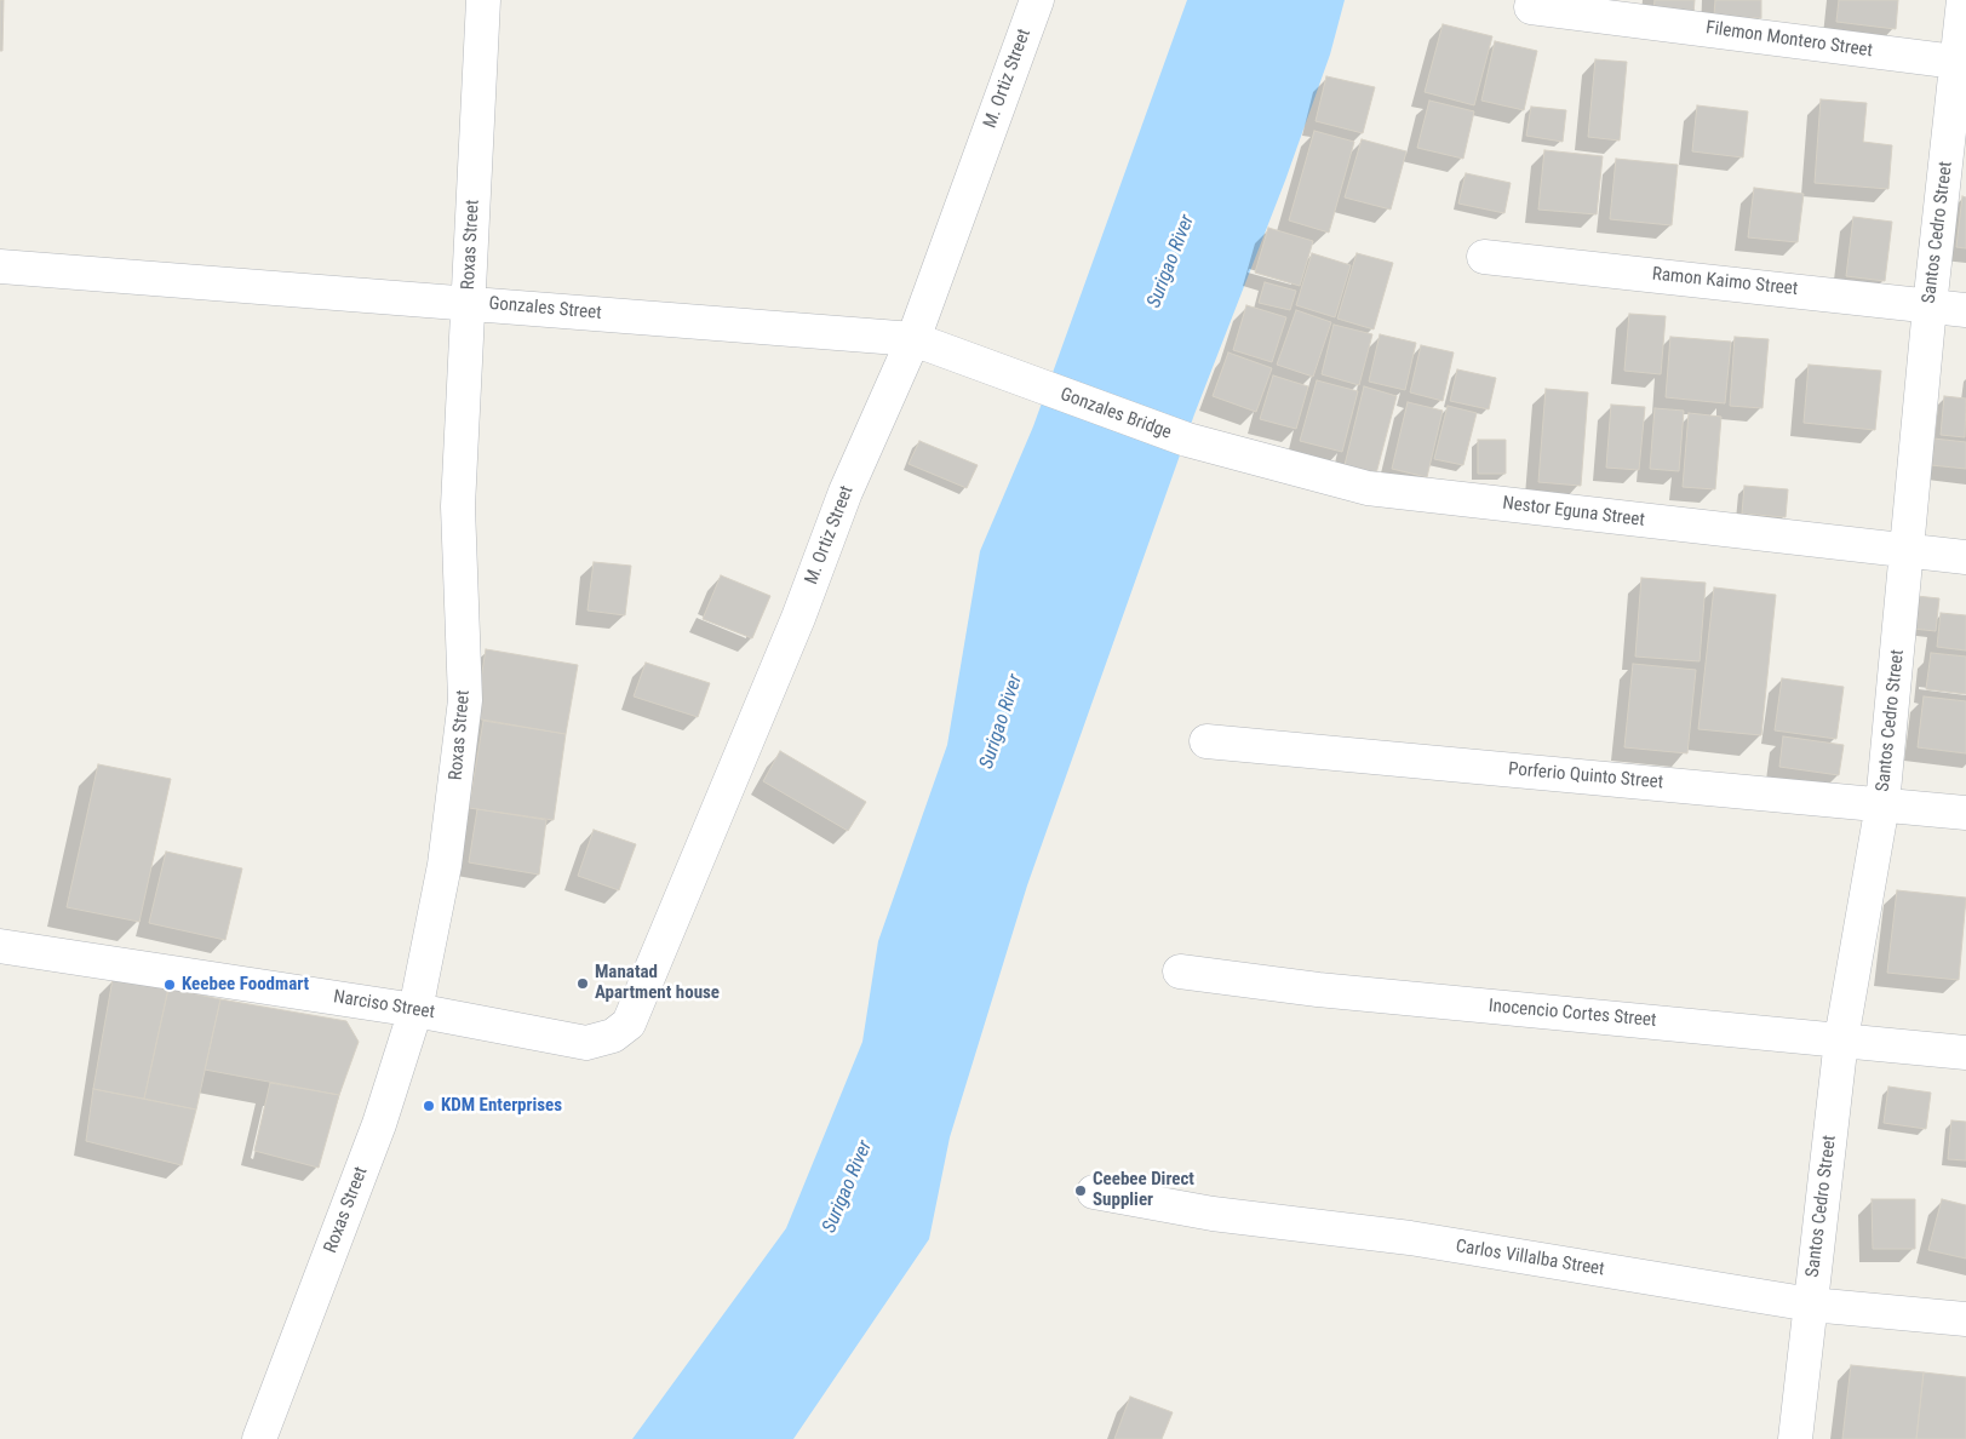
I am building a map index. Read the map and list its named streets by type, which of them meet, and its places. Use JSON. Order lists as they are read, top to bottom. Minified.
{"streets":{"street":["Filemon Montero Street","M. Ortiz Street","Santos Cedro Street","Roxas Street","Ramon Kaimo Street","Gonzales Street","Gonzales Bridge","Nestor Eguna Street","Porferio Quinto Street","Narciso Street","Inocencio Cortes Street","Carlos Villalba Street"]},"crossings":[["Filemon Montero Street","Santos Cedro Street"],["M. Ortiz Street","Gonzales Street"],["M. Ortiz Street","Narciso Street"],["Santos Cedro Street","Ramon Kaimo Street"],["Santos Cedro Street","Nestor Eguna Street"],["Santos Cedro Street","Porferio Quinto Street"],["Santos Cedro Street","Inocencio Cortes Street"],["Santos Cedro Street","Carlos Villalba Street"],["Roxas Street","Gonzales Street"],["Roxas Street","Narciso Street"],["Gonzales Street","Gonzales Bridge"],["Gonzales Bridge","Nestor Eguna Street"]],"water":["Surigao River"],"places":["Manatad Apartment house","Keebee Foodmart","KDM Enterprises","Ceebee Direct Supplier"]}
